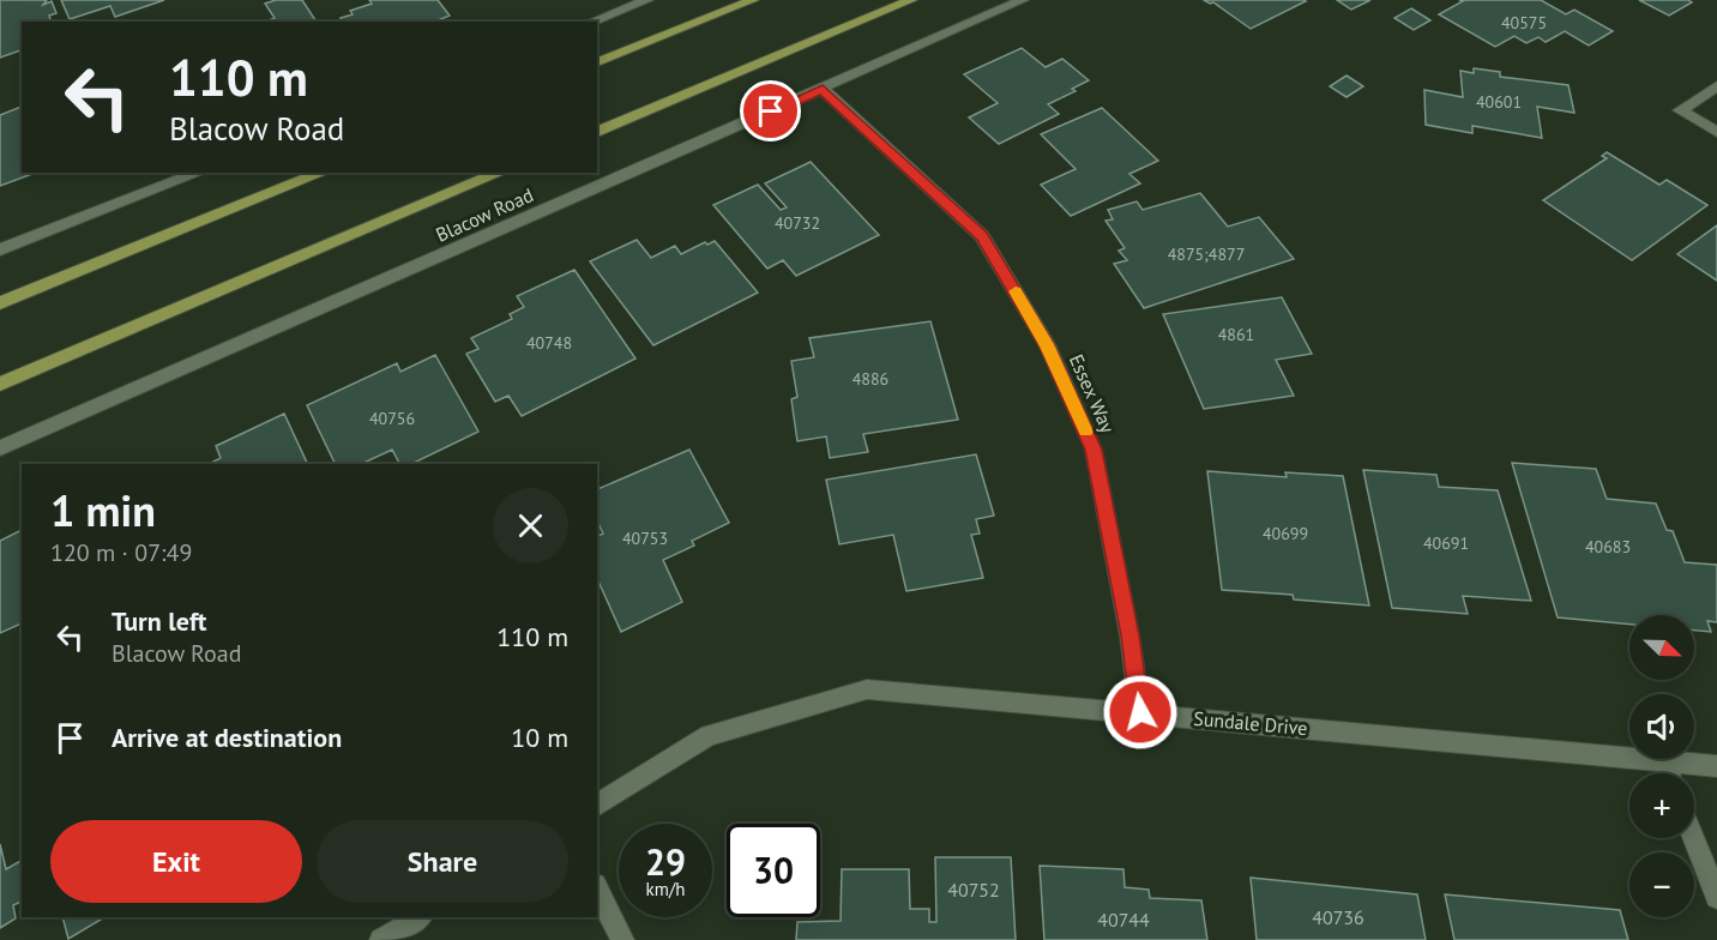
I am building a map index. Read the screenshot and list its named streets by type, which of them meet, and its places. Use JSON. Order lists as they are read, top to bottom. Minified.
{"streets":{"main road":["Blacow Road"],"street":["Essex Way","Sundale Drive"]},"crossings":[["Blacow Road","Essex Way"],["Essex Way","Sundale Drive"]],"house_numbers":["40575","40601","40732","4875;4877","4861","40748","4886","40756","40699","40753","40691","40683","40752","40736","40744"],"north":"bottom right","page":{"turn":["110 m","Blacow Road"],"heading":["1 min","120 m · 07:49"],"list":[{"name":"Turn left","note":"Blacow Road","value":"110 m"},{"name":"Arrive at destination","value":"10 m"}],"map_buttons":["+","−"],"buttons":["Exit","Share"],"speed":"29 km/h","limit":"30"}}
